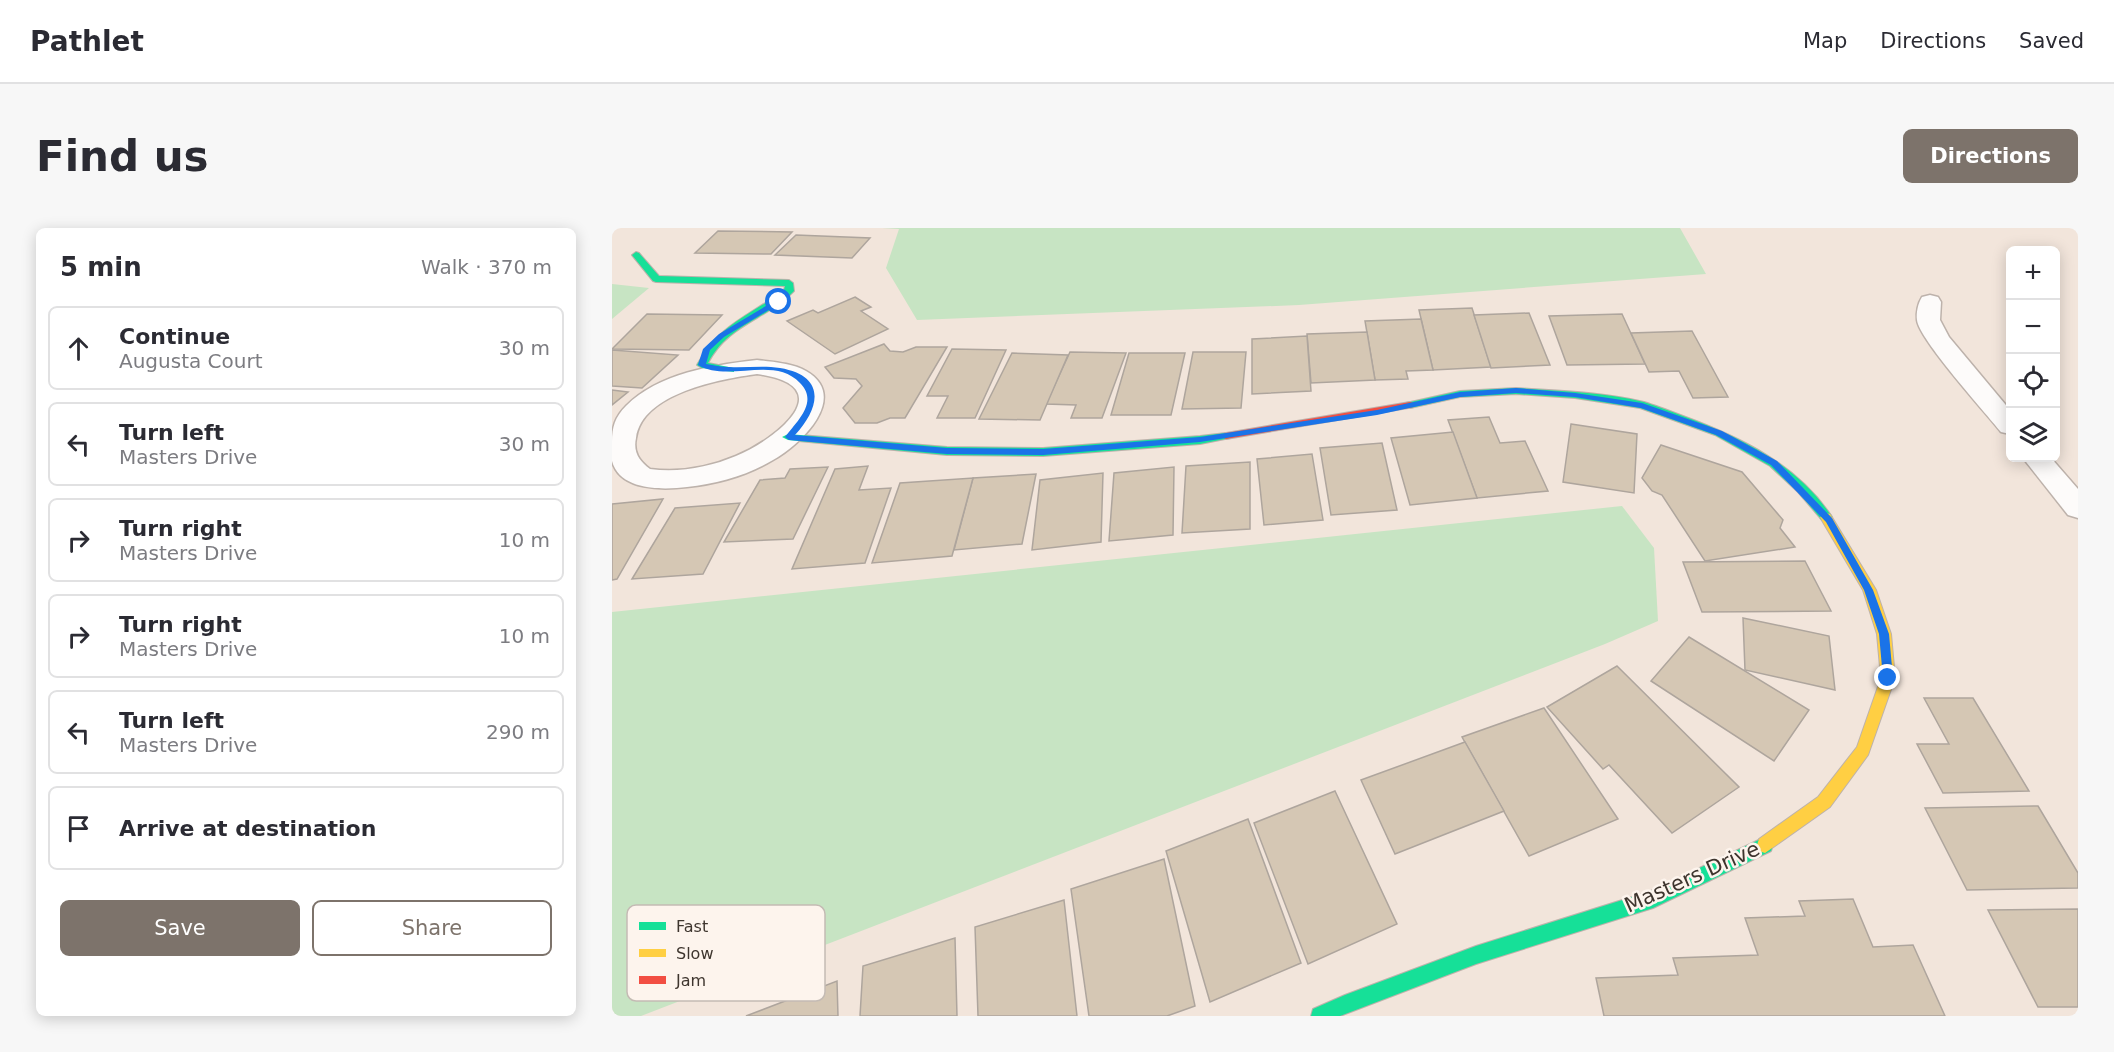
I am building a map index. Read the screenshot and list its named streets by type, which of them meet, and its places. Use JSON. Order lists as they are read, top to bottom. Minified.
{"streets":{"street":["Masters Drive"]},"legend":["Fast","Slow","Jam"],"page":{"header":"Pathlet","nav":["Map","Directions","Saved"],"buttons":["Directions",["Save","Share"]],"title":"Find us","heading":["5 min","Walk · 370 m"],"map_buttons":["+","−"],"list":[["Continue","Augusta Court","30 m"],["Turn left","Masters Drive","30 m"],["Turn right","Masters Drive","10 m"],["Turn right","Masters Drive","10 m"],["Turn left","Masters Drive","290 m"],"Arrive at destination"]}}
